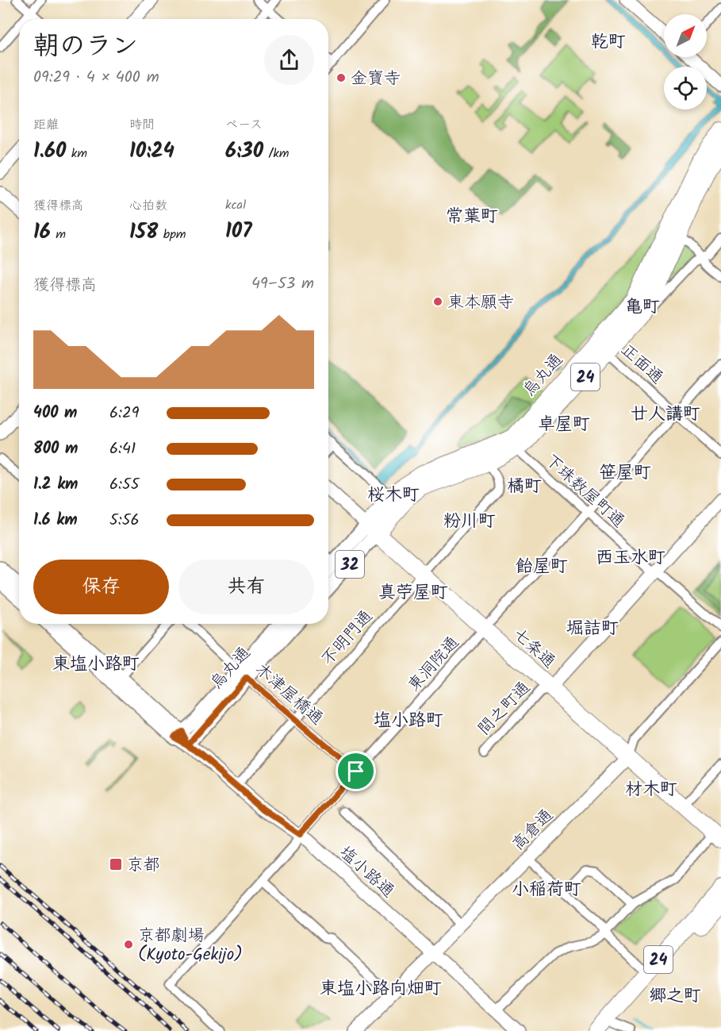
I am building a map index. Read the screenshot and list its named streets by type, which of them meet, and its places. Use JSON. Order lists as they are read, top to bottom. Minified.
{"streets":{"highway":["烏丸通","24","七条通"],"main road":["32"],"street":["正面通","下珠数屋町通","不明門通","東洞院通","木津屋橋通","間之町通","高倉通","塩小路通"]},"crossings":[["正面通","烏丸通"],["正面通","東洞院通"],["烏丸通","下珠数屋町通"],["烏丸通","不明門通"],["烏丸通","七条通"],["烏丸通","木津屋橋通"],["烏丸通","塩小路通"],["下珠数屋町通","東洞院通"],["下珠数屋町通","間之町通"],["不明門通","七条通"],["不明門通","木津屋橋通"],["不明門通","塩小路通"],["七条通","東洞院通"],["七条通","間之町通"],["七条通","高倉通"],["東洞院通","木津屋橋通"],["東洞院通","塩小路通"],["高倉通","塩小路通"]],"districts":["乾町","常葉町","亀町","廿人講町","卓屋町","笹屋町","橘町","桜木町","粉川町","西玉水町","飴屋町","真苧屋町","堀詰町","東塩小路町","塩小路町","材木町","小稲荷町","東塩小路向畑町","郷之町"],"places":{"other":["金寶寺","東本願寺","京都劇場 (Kyoto-Gekijo)"],"transit":["京都"]},"north":"top right","page":{"heading":["朝のラン","09:29 · 4 × 400 m"],"stats":[["距離","1.60 km"],["時間","10:24"],["ペース","6:30 /km"],["獲得標高","16 m"],["心拍数","158 bpm"],["kcal","107"]],"chart":["獲得標高","49–53 m"],"list":[{"name":"400 m","note":"6:29"},{"name":"800 m","note":"6:41"},{"name":"1.2 km","note":"6:55"},{"name":"1.6 km","note":"5:56"}],"buttons":["保存","共有"]}}
